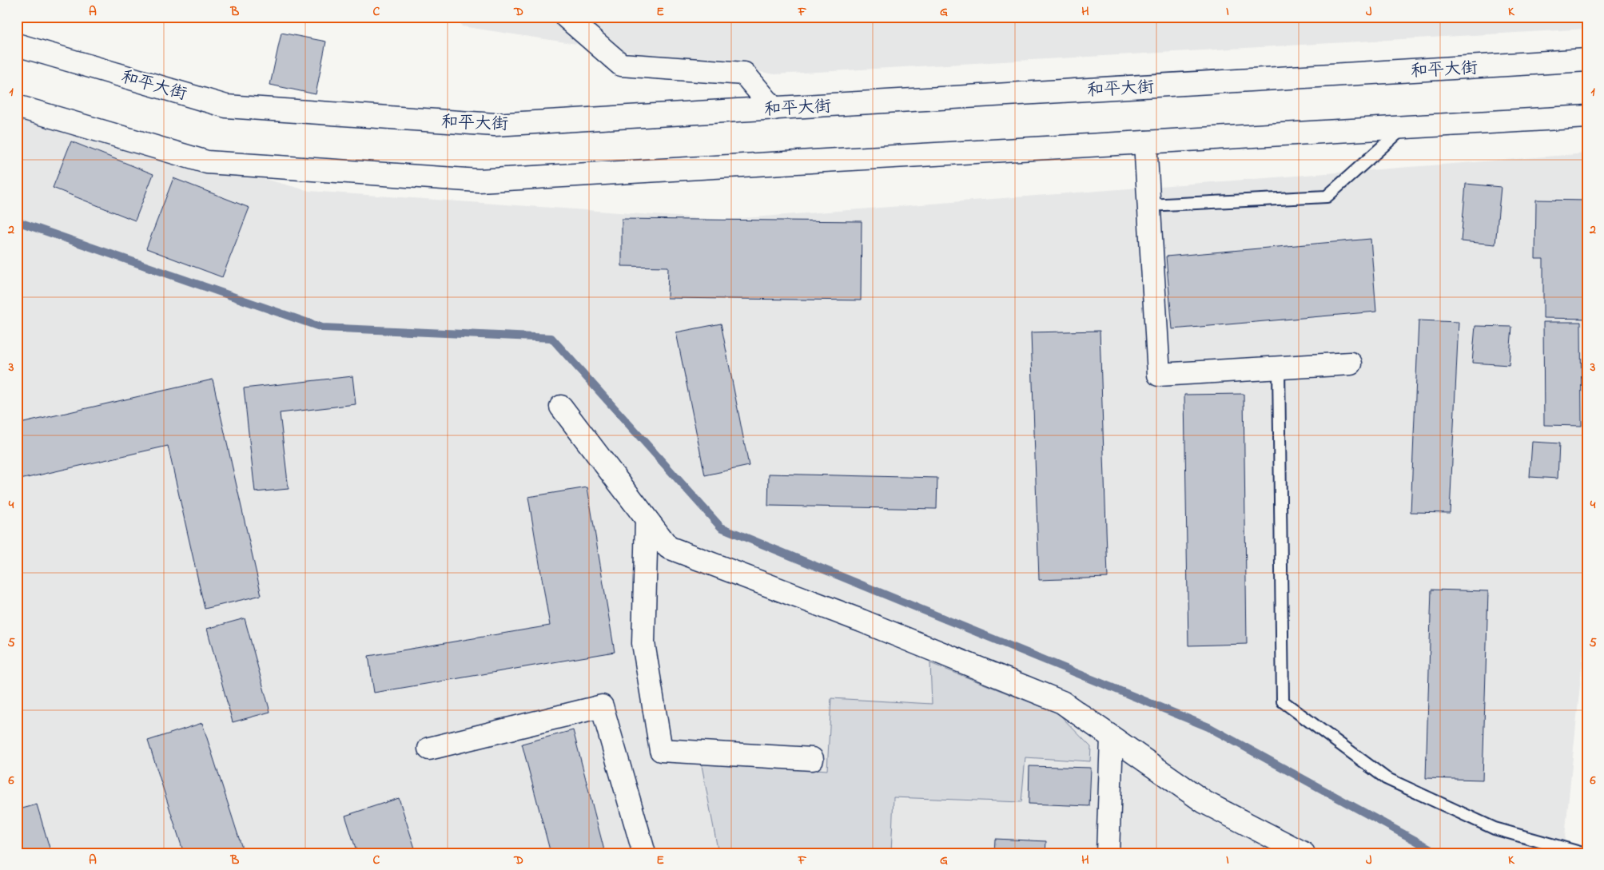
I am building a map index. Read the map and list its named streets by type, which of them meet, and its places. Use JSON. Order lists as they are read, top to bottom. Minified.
{"streets":{"main road":["和平大街"]},"grid":{"columns":["A","B","C","D","E","F","G","H","I","J","K"],"rows":["1","2","3","4","5","6"]}}
